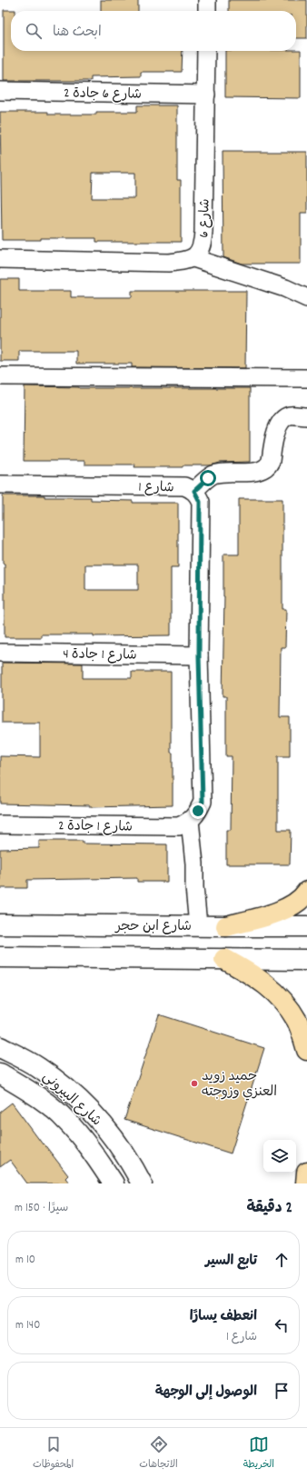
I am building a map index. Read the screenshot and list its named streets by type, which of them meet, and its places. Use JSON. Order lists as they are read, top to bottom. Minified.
{"streets":{"main road":["شارع ابن حجر","شارع البيروني"],"street":["شارع 6 جادة 2","شارع 6","شارع 1","شارع 1 جادة 4","شارع 1 جادة 2"]},"crossings":[["شارع 6 جادة 2","شارع 6"],["شارع 1","شارع 1 جادة 4"],["شارع 1","شارع 1 جادة 2"]],"places":["حميد زويد العنزي وزوجته"],"page":{"search":"ابحث هنا","heading":["2 دقيقة","سيرًا · 150 m"],"list":[["تابع السير","10 m"],["انعطف يسارًا","شارع 1","140 m"],"الوصول إلى الوجهة"],"nav":["الخريطة","الاتجاهات","المحفوظات"]}}
